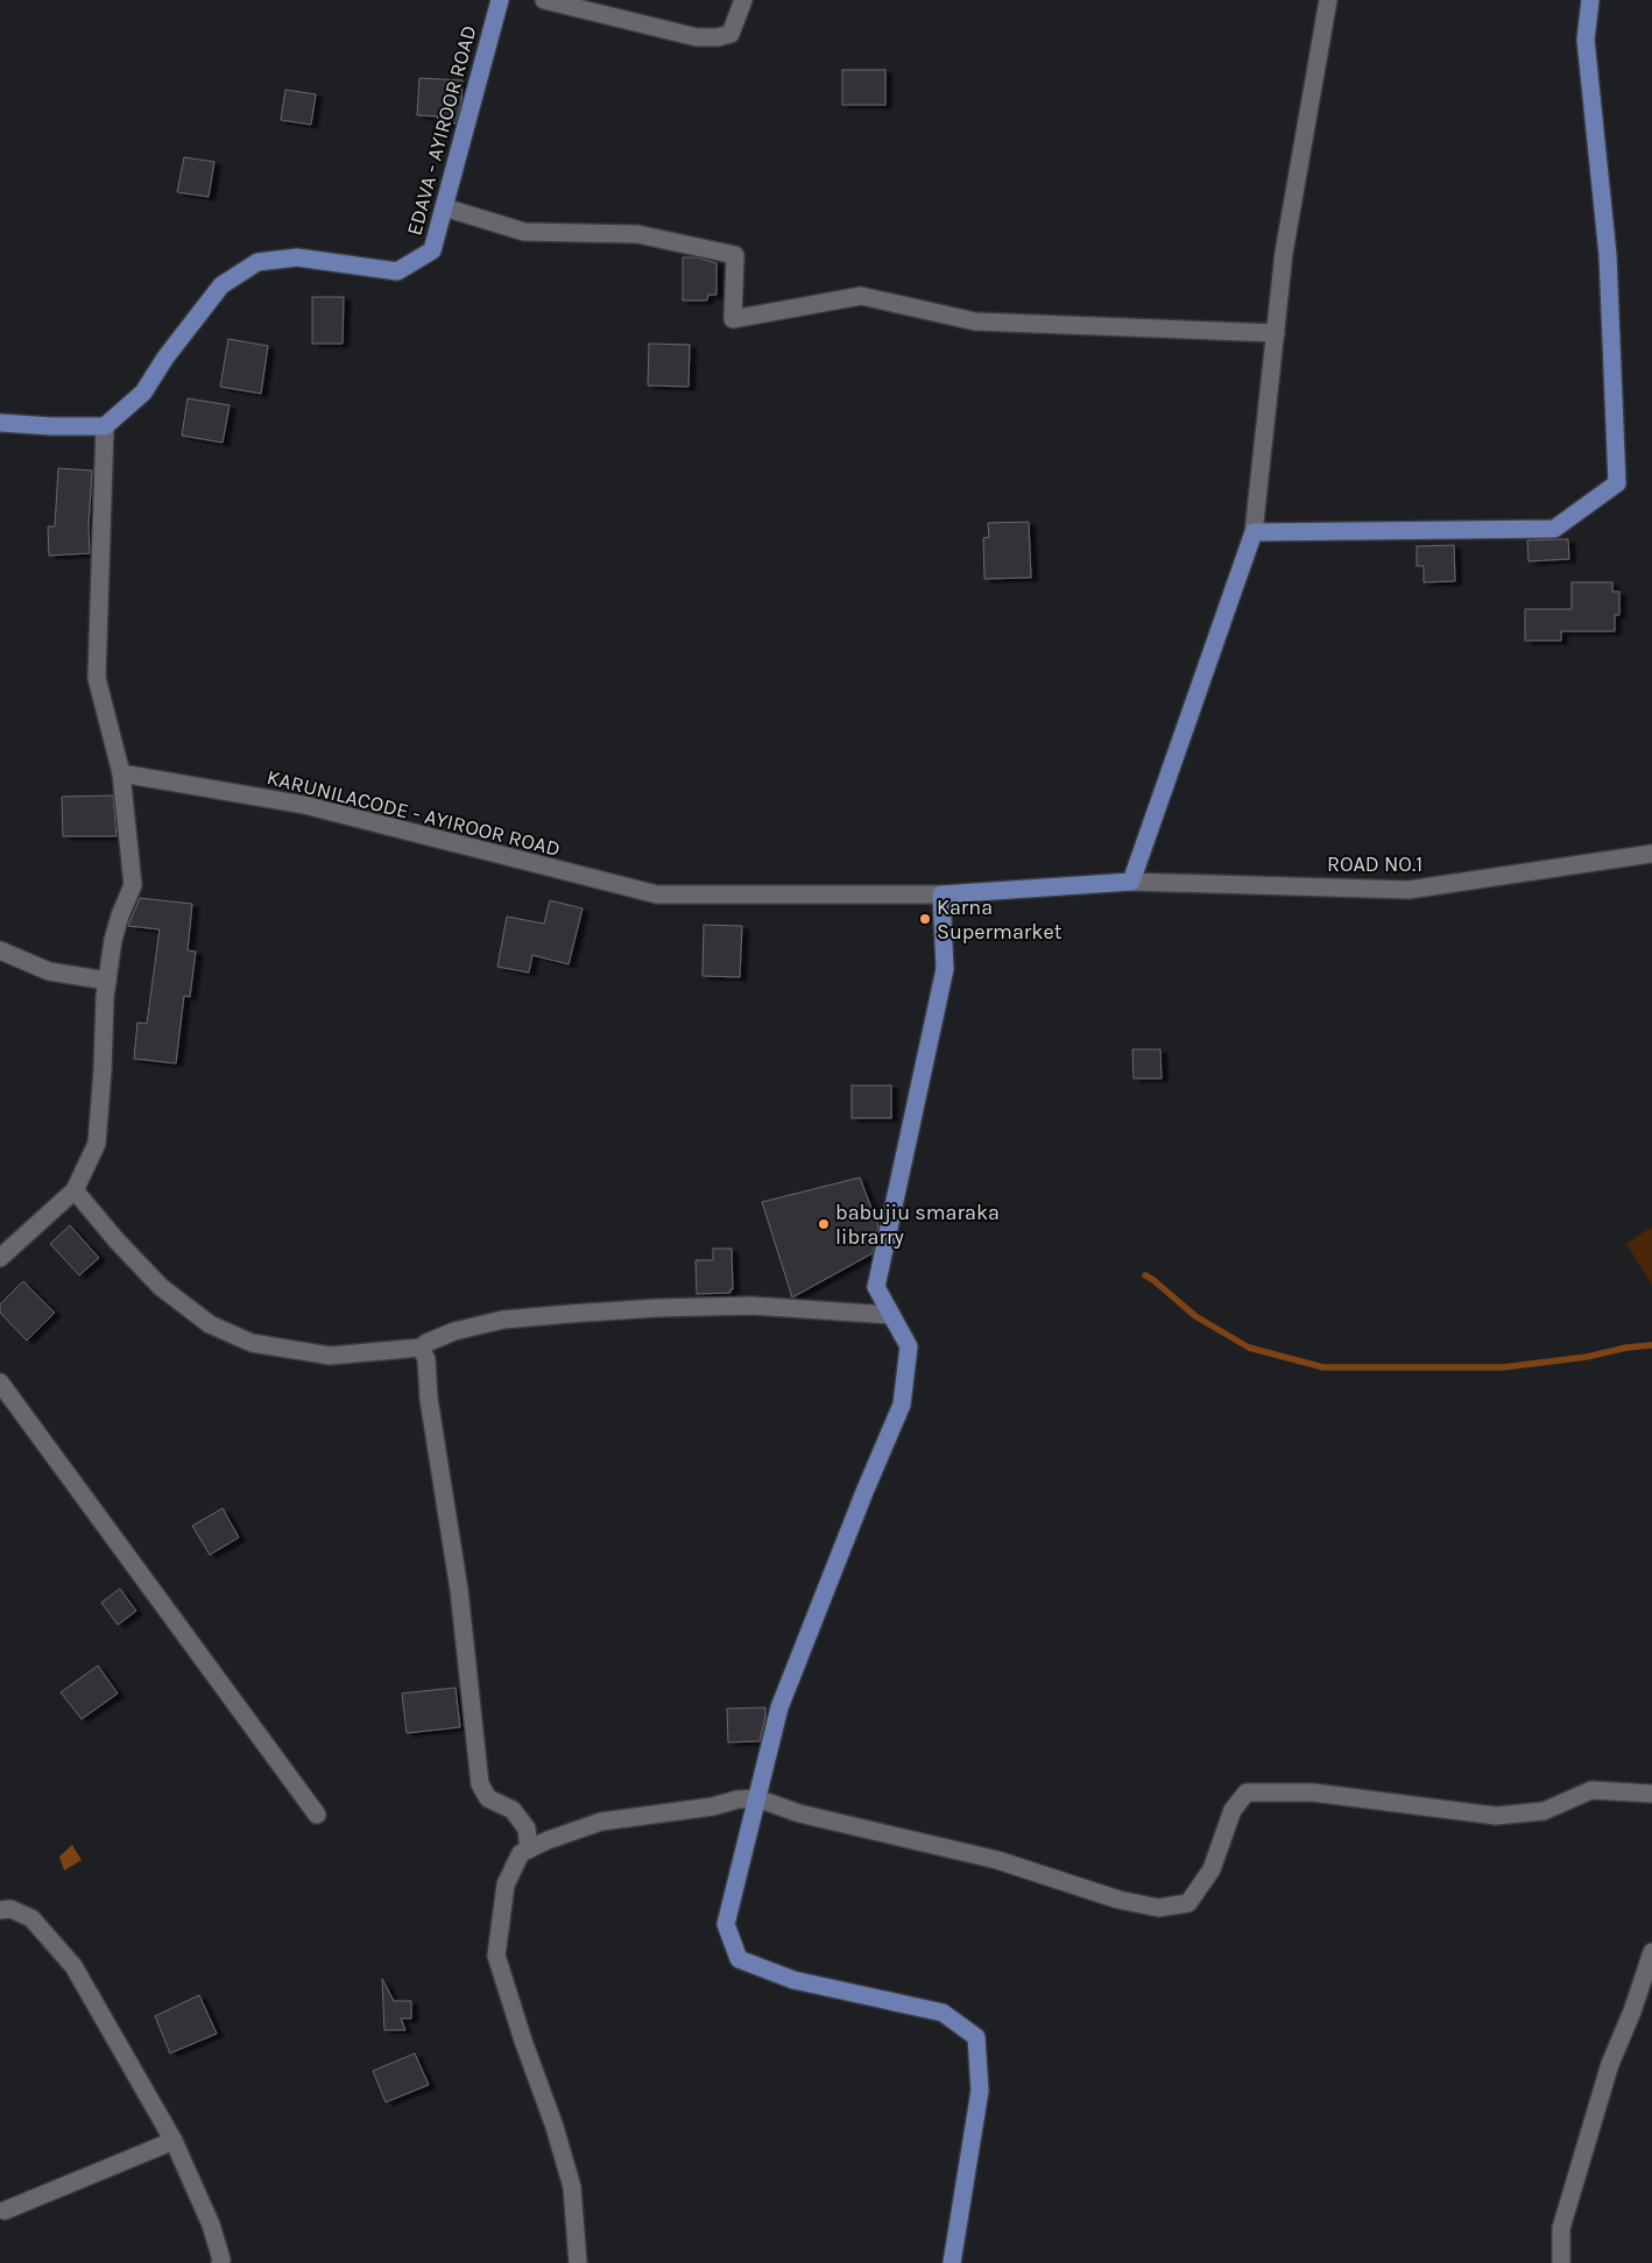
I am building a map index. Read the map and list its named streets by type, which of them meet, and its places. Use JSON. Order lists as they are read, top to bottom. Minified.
{"streets":{"main road":["EDAVA - AYIROOR ROAD"],"street":["KARUNILACODE - AYIROOR ROAD","ROAD NO.1"]},"places":["Karna Supermarket","babujiu smaraka librarry"]}
